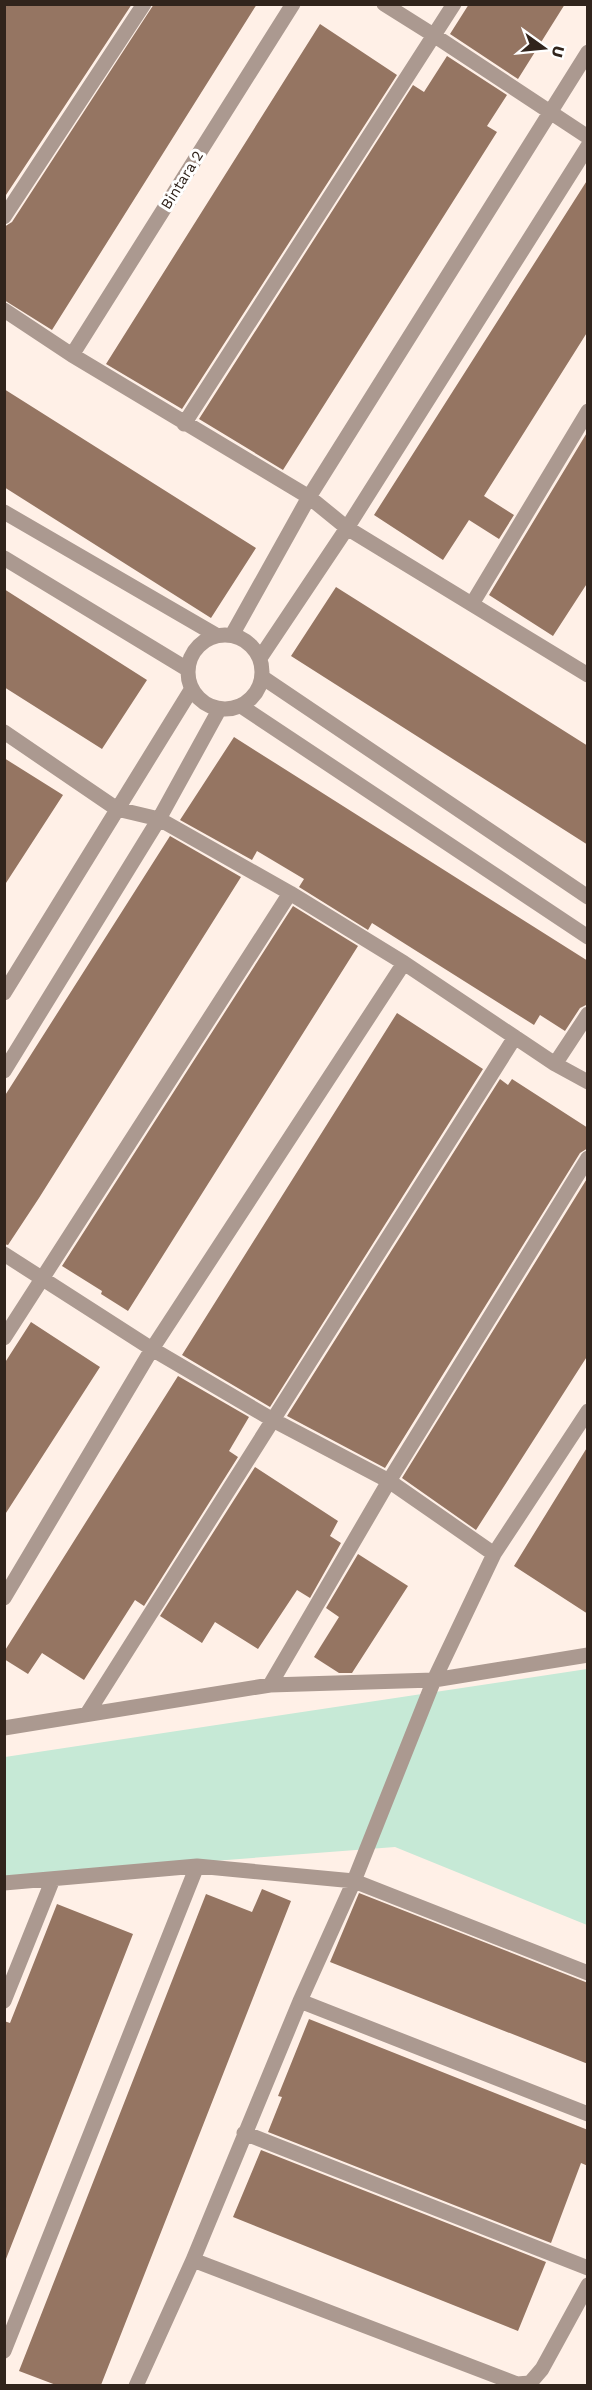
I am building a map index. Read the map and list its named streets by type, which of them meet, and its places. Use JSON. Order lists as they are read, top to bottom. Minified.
{"streets":{"street":["Bintara 2"]},"north":"right"}
